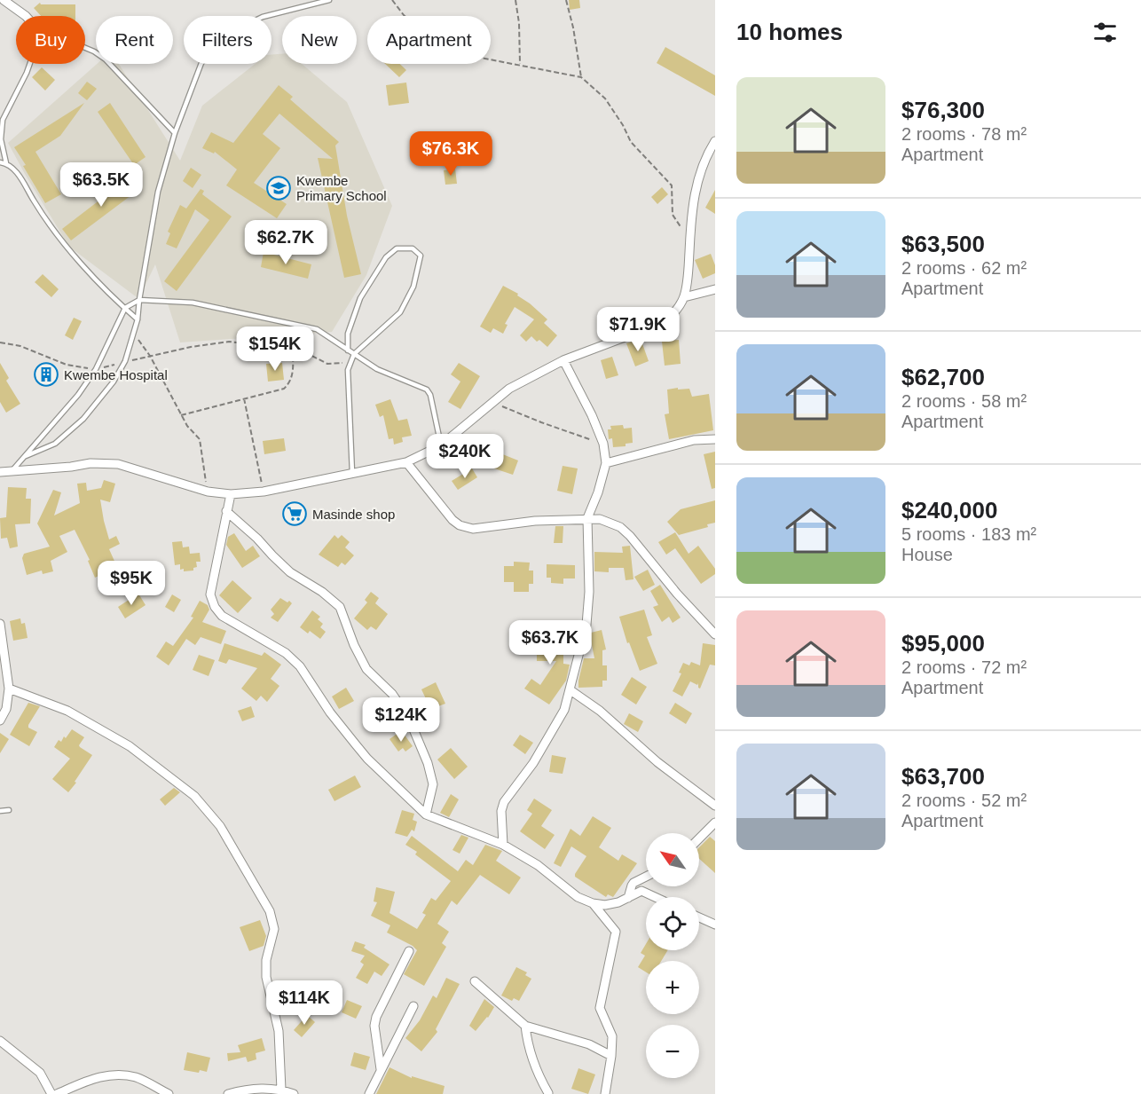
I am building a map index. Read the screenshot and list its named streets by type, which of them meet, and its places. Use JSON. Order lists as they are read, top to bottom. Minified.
{"places":{"school or university":["Kwembe Primary School"],"building":["Kwembe Hospital"],"supermarket":["Masinde shop"]},"north":"top left","page":{"heading":"10 homes","chip":["Buy","Rent","Filters","New","Apartment"],"list":[{"name":"$76,300","note":"2 rooms · 78 m² · Apartment"},{"name":"$63,500","note":"2 rooms · 62 m² · Apartment"},{"name":"$62,700","note":"2 rooms · 58 m² · Apartment"},{"name":"$240,000","note":"5 rooms · 183 m² · House"},{"name":"$95,000","note":"2 rooms · 72 m² · Apartment"},{"name":"$63,700","note":"2 rooms · 52 m² · Apartment"}],"price":["$76.3K","$63.5K","$62.7K","$71.9K","$154K","$240K","$95K","$63.7K","$124K","$114K"],"map_buttons":["+","−"]}}
